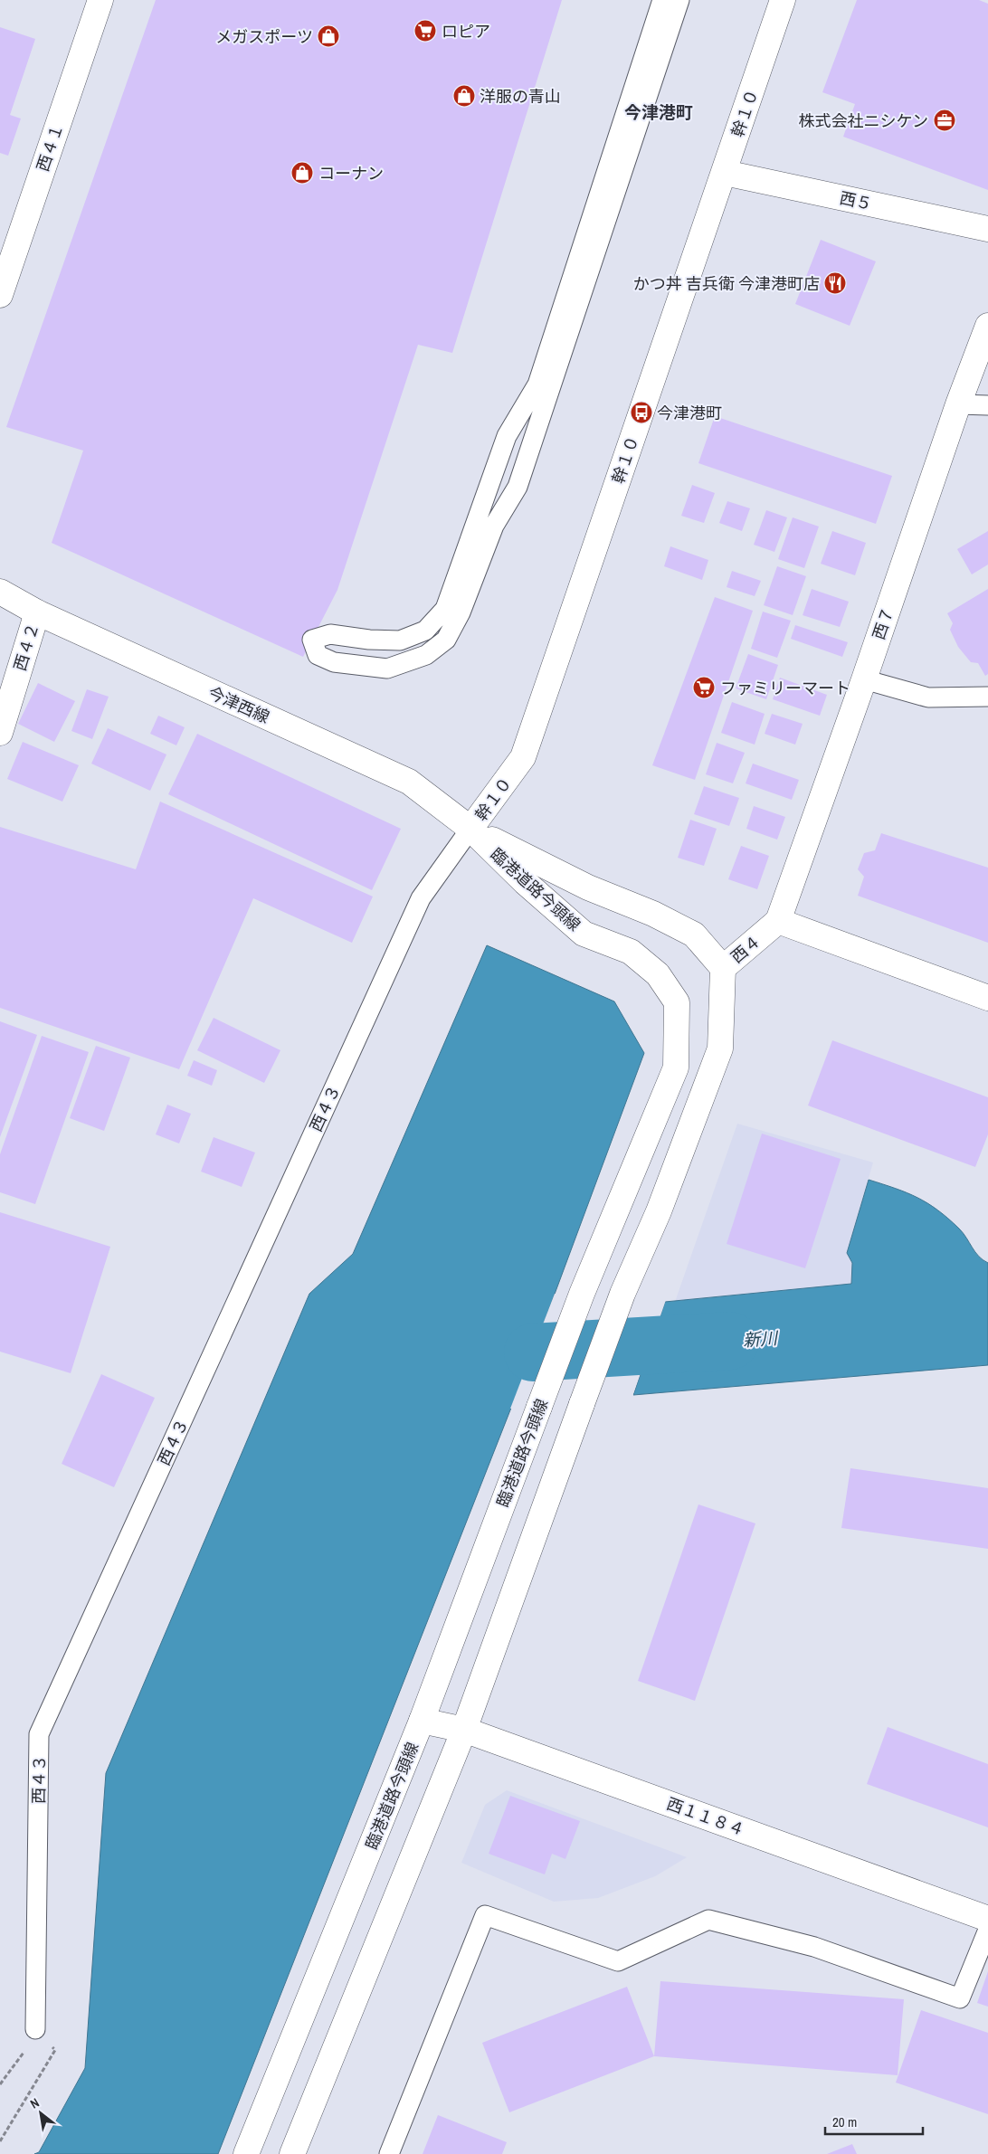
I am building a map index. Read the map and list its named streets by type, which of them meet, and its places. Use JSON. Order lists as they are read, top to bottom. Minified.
{"streets":{"street":["幹１０","西４１","西５","西７","西４２","今津西線","臨港道路今頭線","西４","西１１８４"],"lane":["西４３"]},"crossings":[["幹１０","西５"],["幹１０","今津西線"],["幹１０","臨港道路今頭線"],["幹１０","西４"],["幹１０","西４３"],["西７","西４"],["西４２","今津西線"],["今津西線","臨港道路今頭線"],["今津西線","西４"],["今津西線","西４３"],["臨港道路今頭線","西４"],["臨港道路今頭線","西４３"],["臨港道路今頭線","西１１８４"],["西４","西４３"]],"districts":["今津港町"],"water":["新川"],"places":{"supermarket":["ロピア","ファミリーマート"],"shop":["メガスポーツ","洋服の青山","コーナン"],"office":["株式会社ニシケン"],"restaurant":["かつ丼 吉兵衛 今津港町店"],"bus stop":["今津港町"]},"scale_bar":"20 m","north":"top left"}
